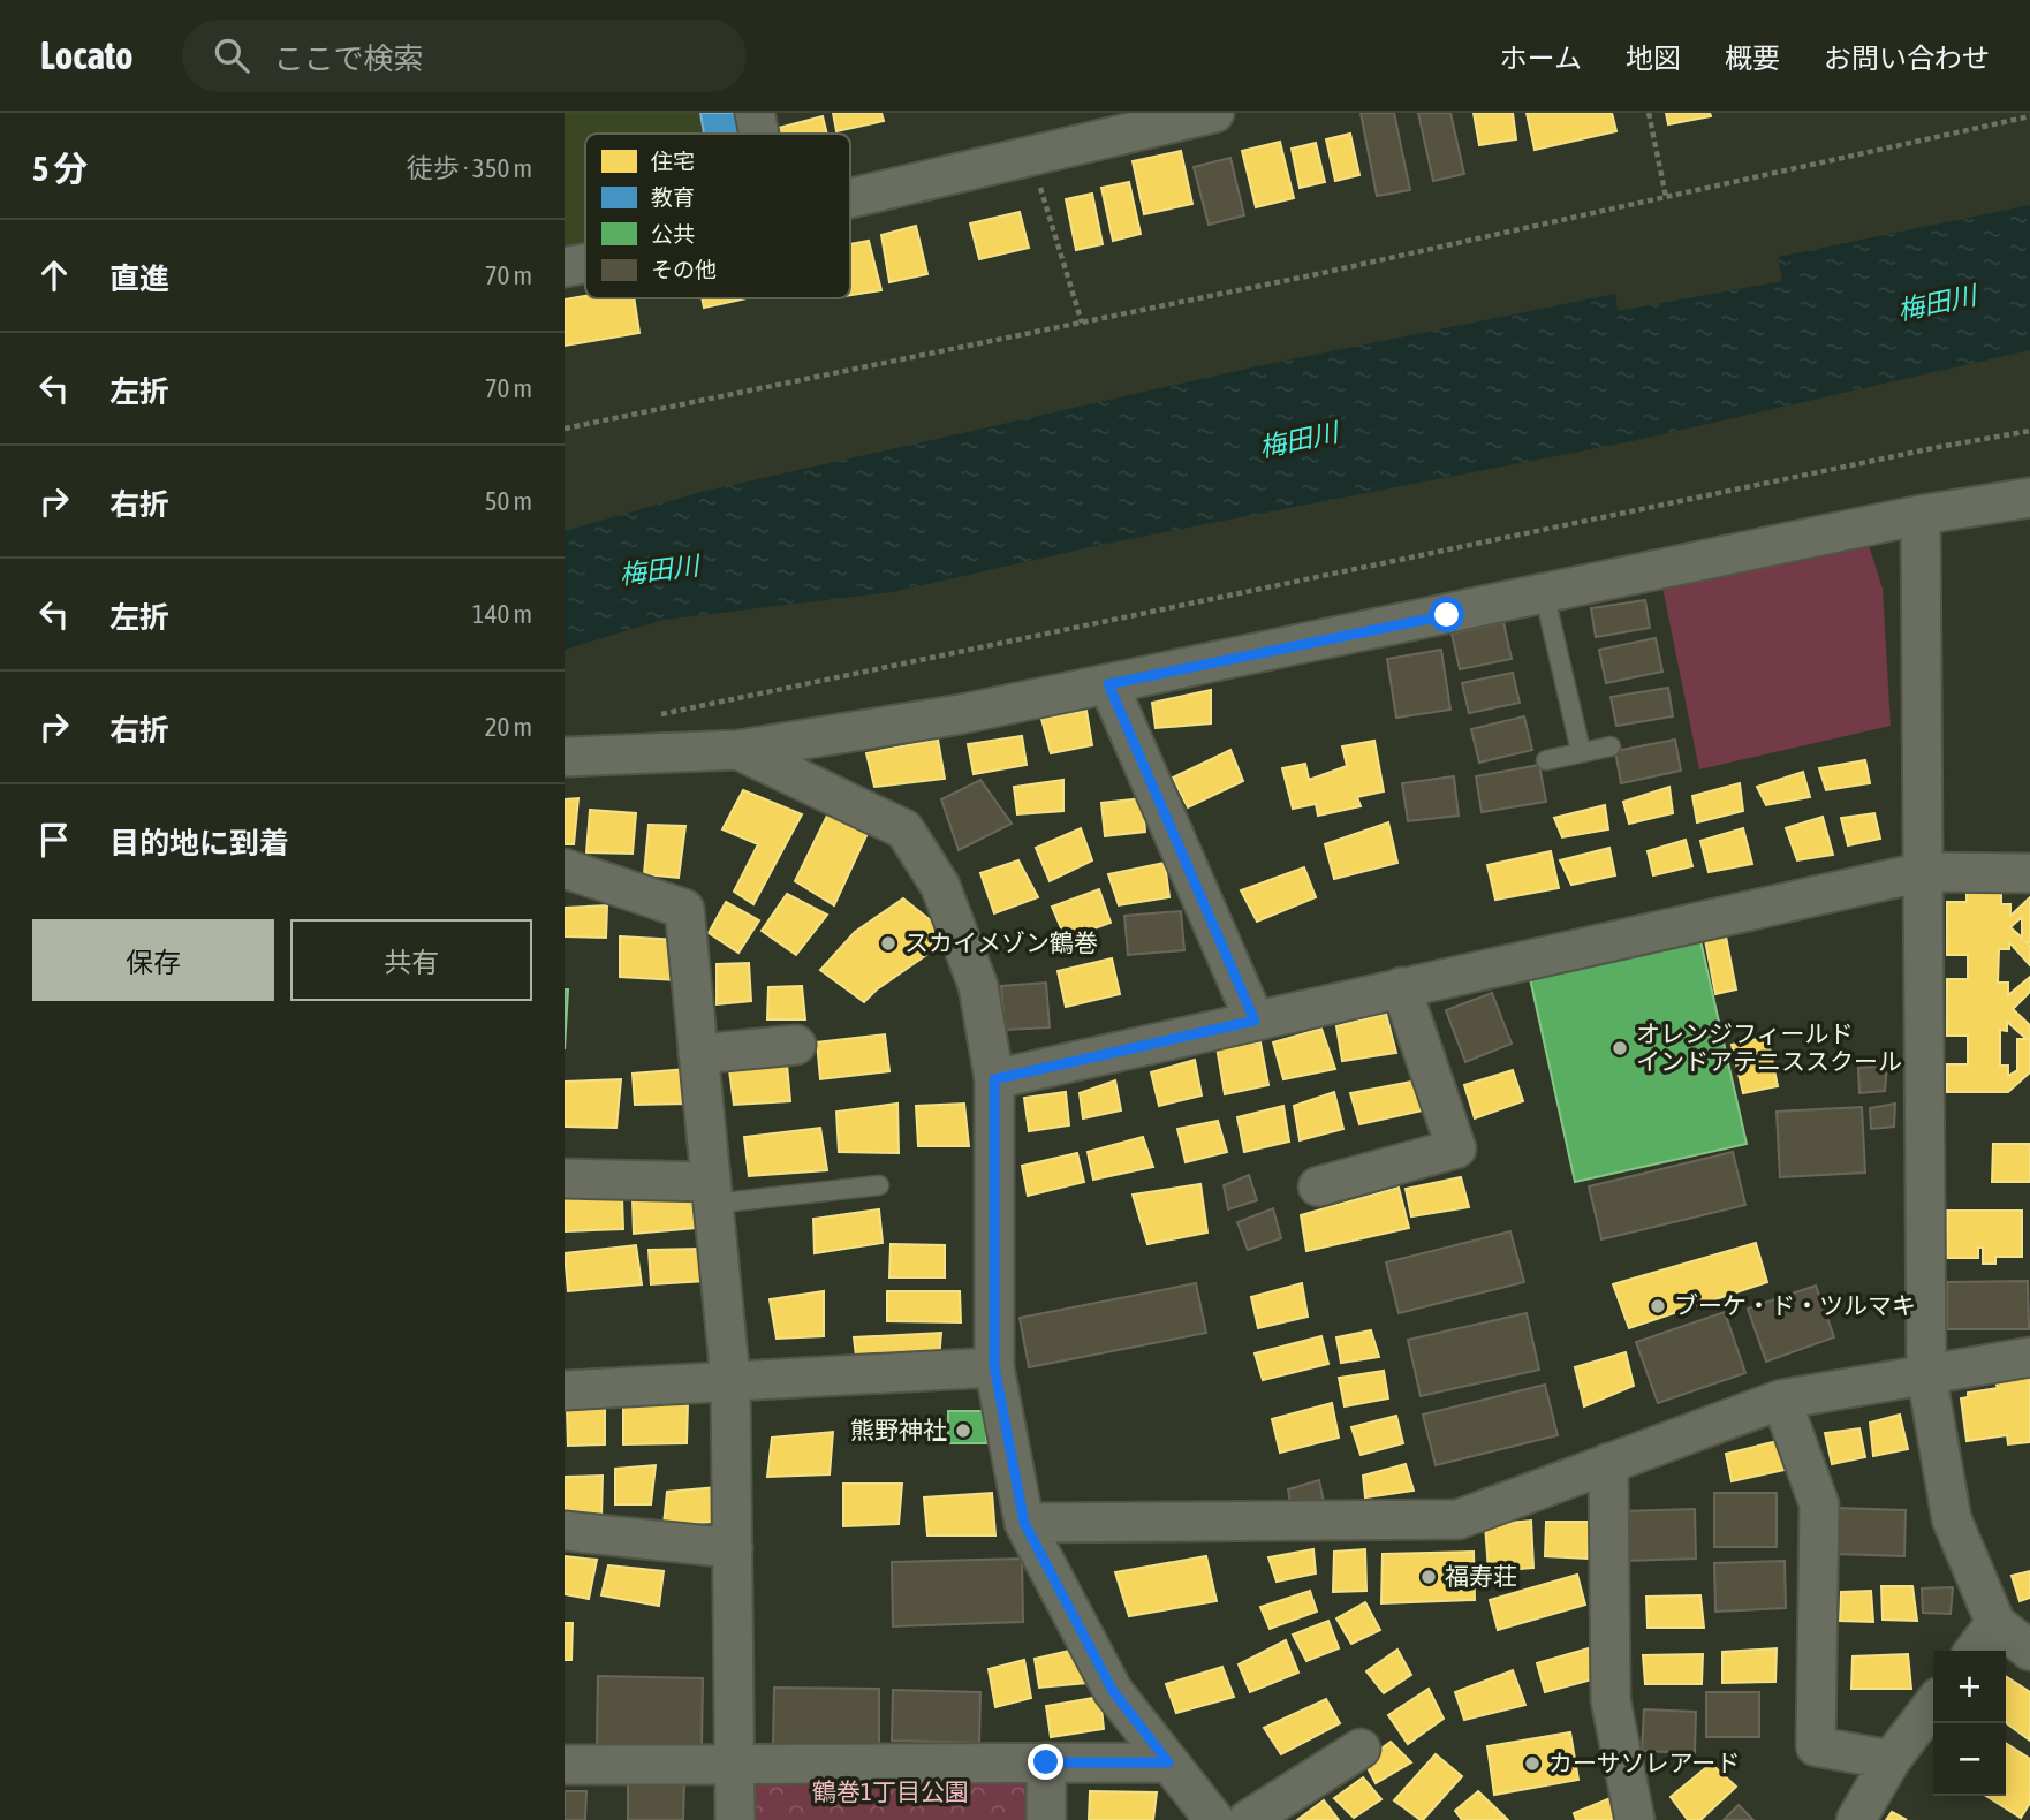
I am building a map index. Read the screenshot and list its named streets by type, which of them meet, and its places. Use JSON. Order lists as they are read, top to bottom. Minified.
{"water":["梅田川"],"parks":["鶴巻1丁目公園"],"places":["スカイメゾン鶴巻","オレンジフィールド インドアテニススクール","ブーケ・ド・ツルマキ","熊野神社","福寿荘","カーサソレアード"],"legend":["住宅","教育","公共","その他"],"page":{"header":"Locato","search":"ここで検索","nav":["ホーム","地図","概要","お問い合わせ"],"heading":["5 分","徒歩 · 350 m"],"list":[["直進","70 m"],["左折","70 m"],["右折","50 m"],["左折","140 m"],["右折","20 m"],"目的地に到着"],"buttons":["保存","共有"],"map_buttons":["+","−"]}}
